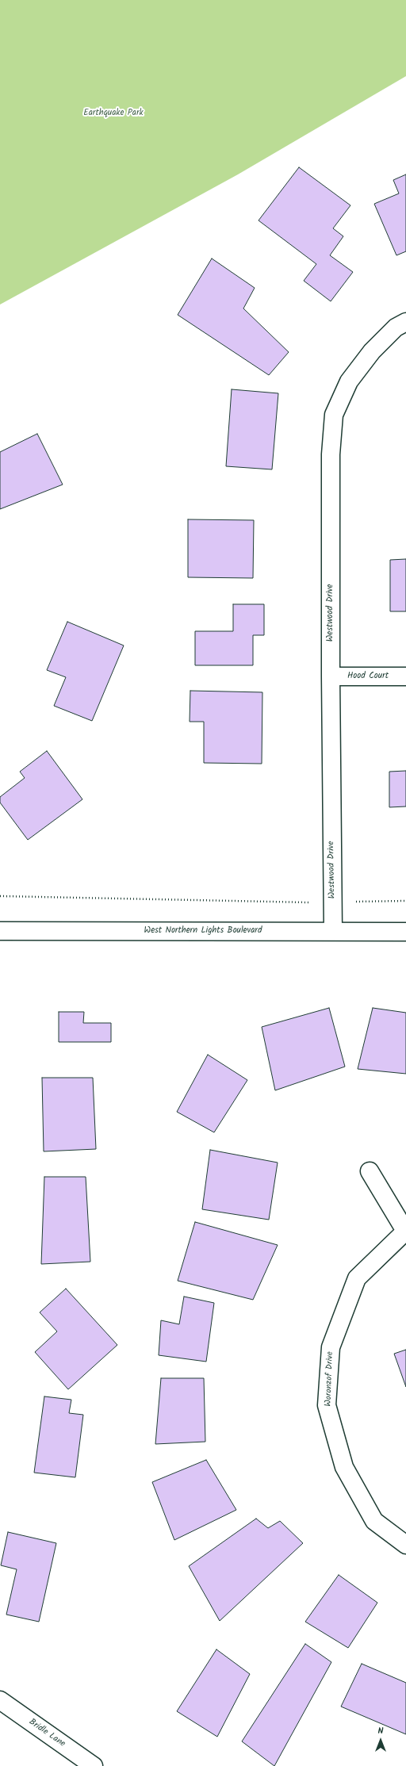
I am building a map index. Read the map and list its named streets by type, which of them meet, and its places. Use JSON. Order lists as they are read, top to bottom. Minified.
{"streets":{"street":["Westwood Drive","Hood Court","West Northern Lights Boulevard","Woronzof Drive","Bridle Lane"]},"crossings":[["Westwood Drive","Hood Court"],["Westwood Drive","West Northern Lights Boulevard"]],"parks":["Earthquake Park"],"north":"top"}
